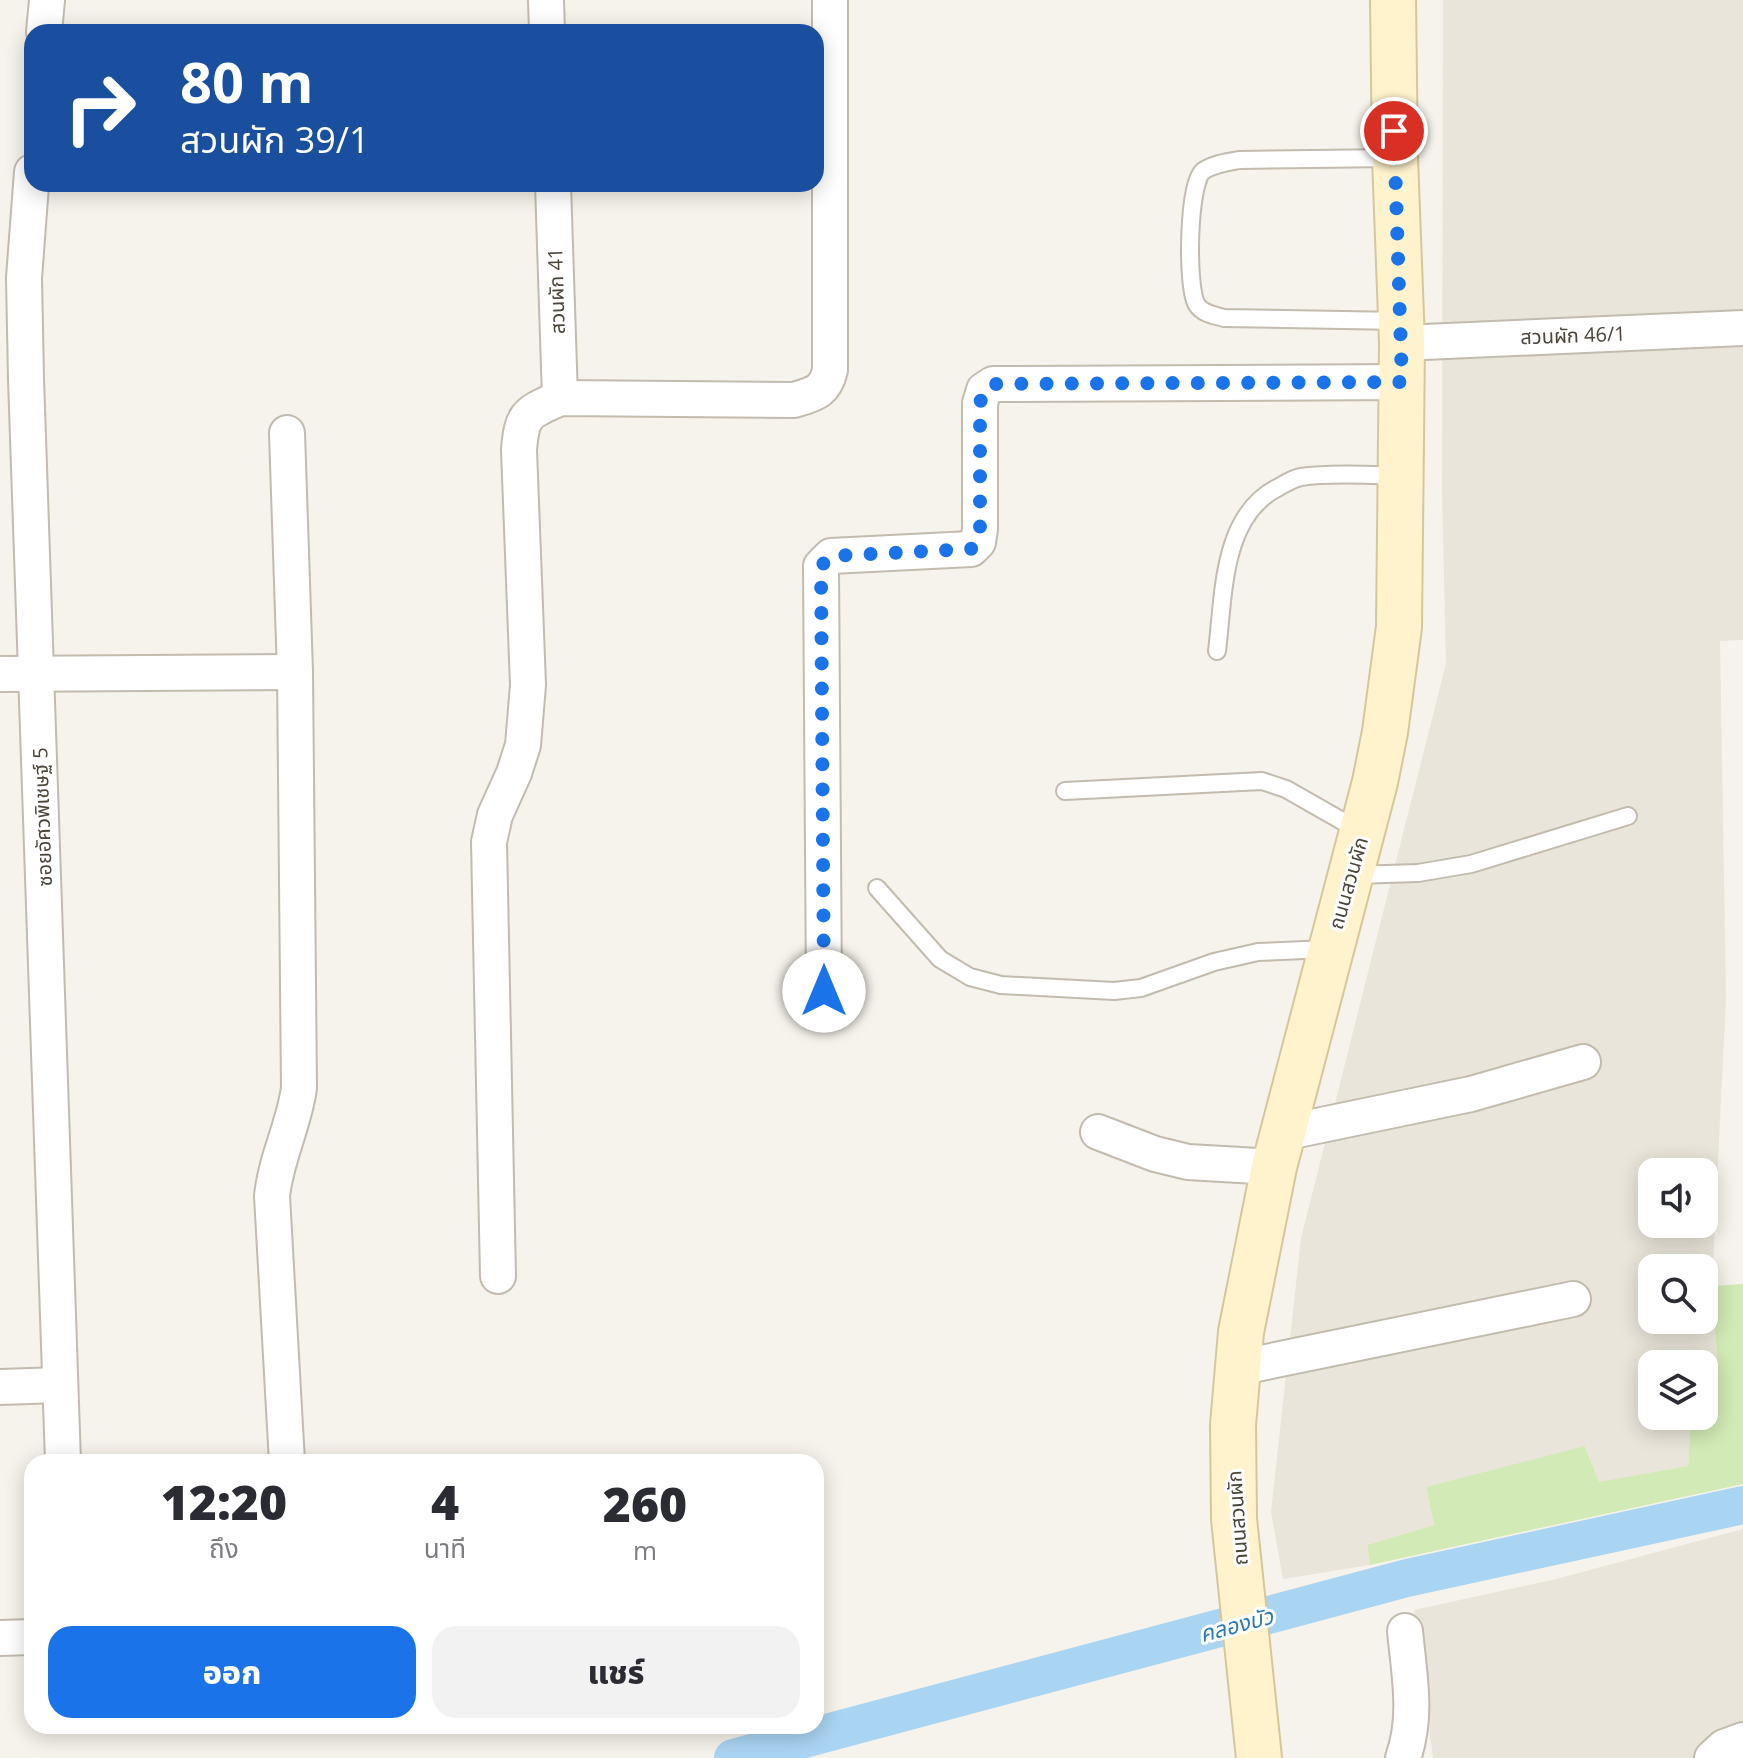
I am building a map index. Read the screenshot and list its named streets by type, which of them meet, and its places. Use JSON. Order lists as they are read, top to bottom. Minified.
{"streets":{"street":["สวนผัก 41","สวนผัก 46/1","ซอยอัศวพิเชษฐ์ 5","ถนนสวนผัก"]},"crossings":[["สวนผัก 46/1","ถนนสวนผัก"]],"water":["คลองบัว"],"page":{"turn":["80 m","สวนผัก 39/1"],"eta":["12:20","ถึง","4","นาที","260","m"],"buttons":["ออก","แชร์"]}}
